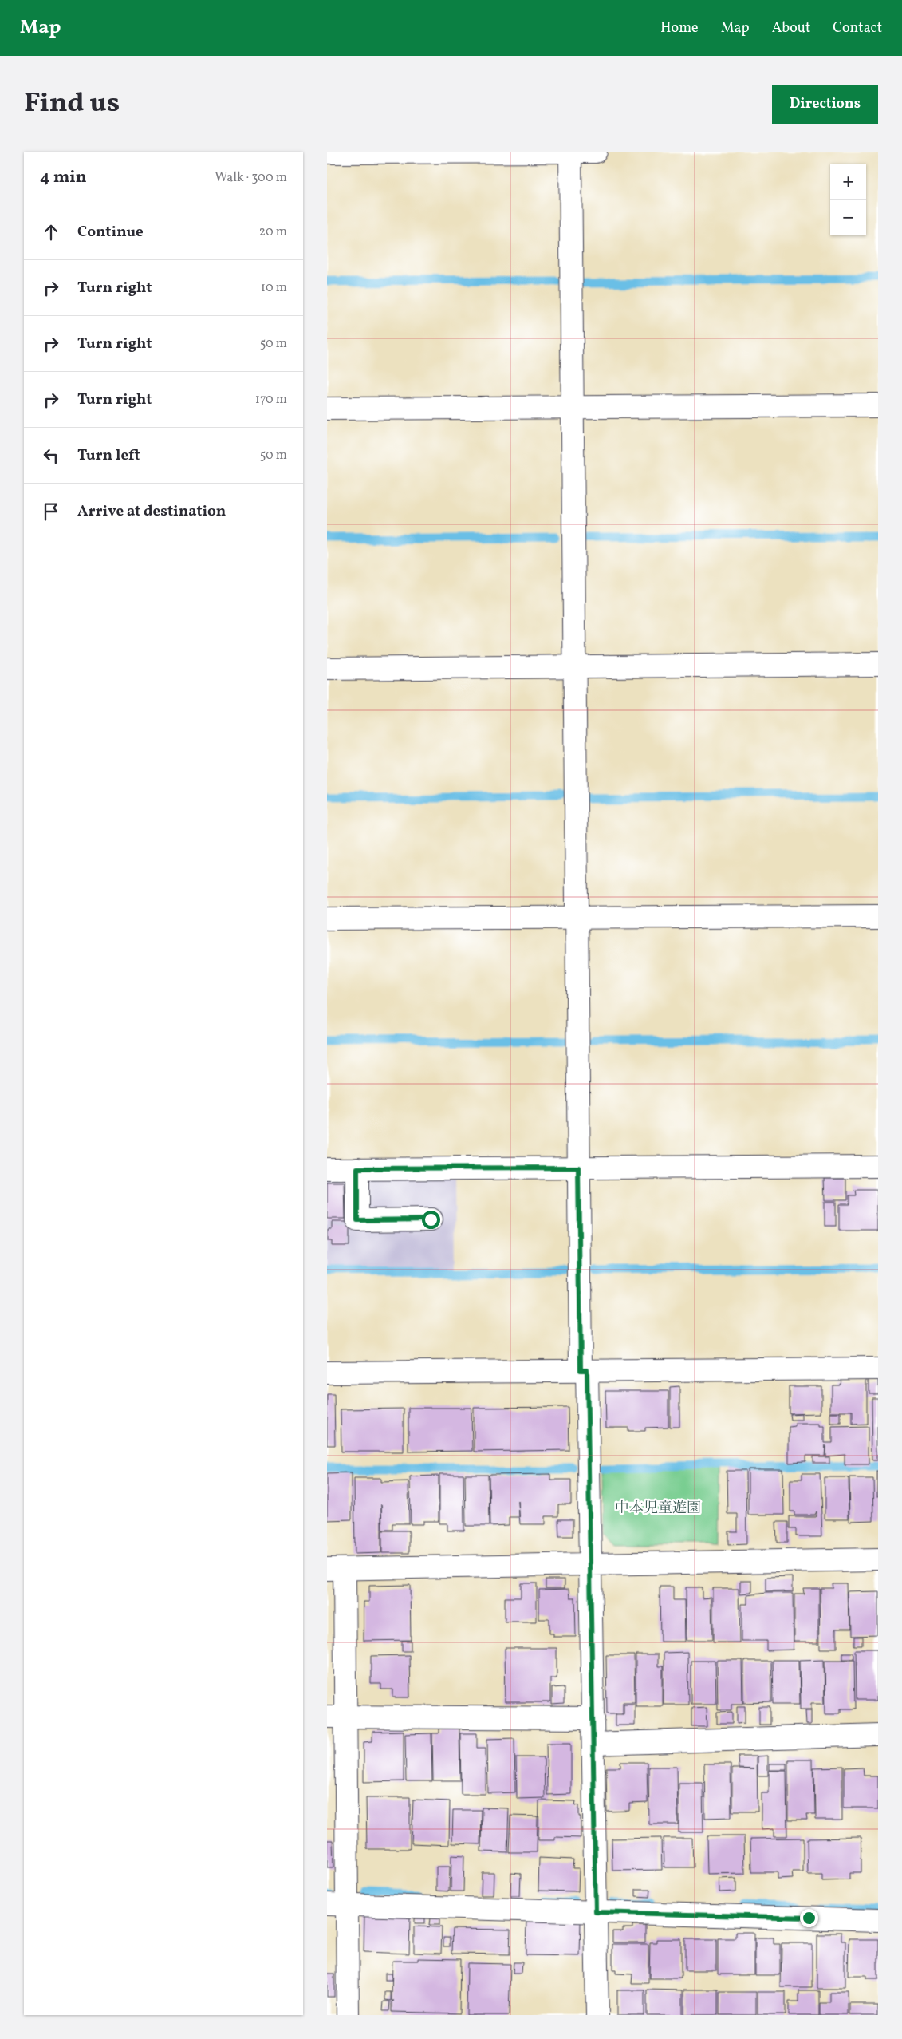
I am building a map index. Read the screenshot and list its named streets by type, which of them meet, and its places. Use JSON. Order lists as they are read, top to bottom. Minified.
{"parks":["中本児童遊園"],"page":{"header":"Map","nav":["Home","Map","About","Contact"],"title":"Find us","buttons":"Directions","heading":["4 min","Walk · 300 m"],"map_buttons":["+","−"],"list":[["Continue","20 m"],["Turn right","10 m"],["Turn right","50 m"],["Turn right","170 m"],["Turn left","50 m"],"Arrive at destination"]}}
